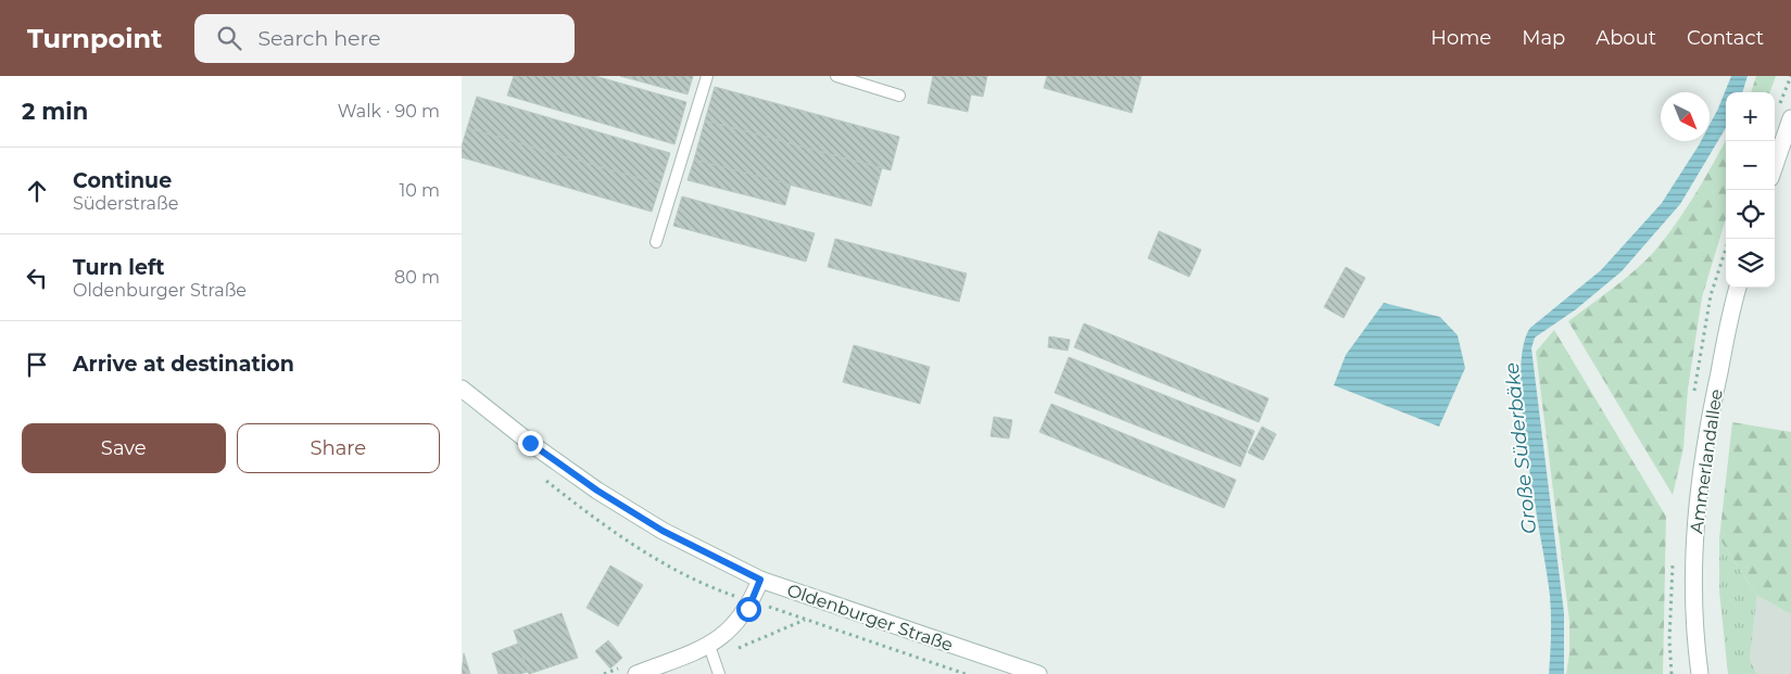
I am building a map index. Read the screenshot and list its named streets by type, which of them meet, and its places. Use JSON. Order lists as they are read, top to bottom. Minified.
{"streets":{"main road":["Ammerlandallee","Oldenburger Straße"]},"water":["Große Süderbäke"],"north":"bottom right","page":{"header":"Turnpoint","search":"Search here","nav":["Home","Map","About","Contact"],"heading":["2 min","Walk · 90 m"],"map_buttons":["+","−"],"list":[["Continue","Süderstraße","10 m"],["Turn left","Oldenburger Straße","80 m"],"Arrive at destination"],"buttons":["Save","Share"]}}
